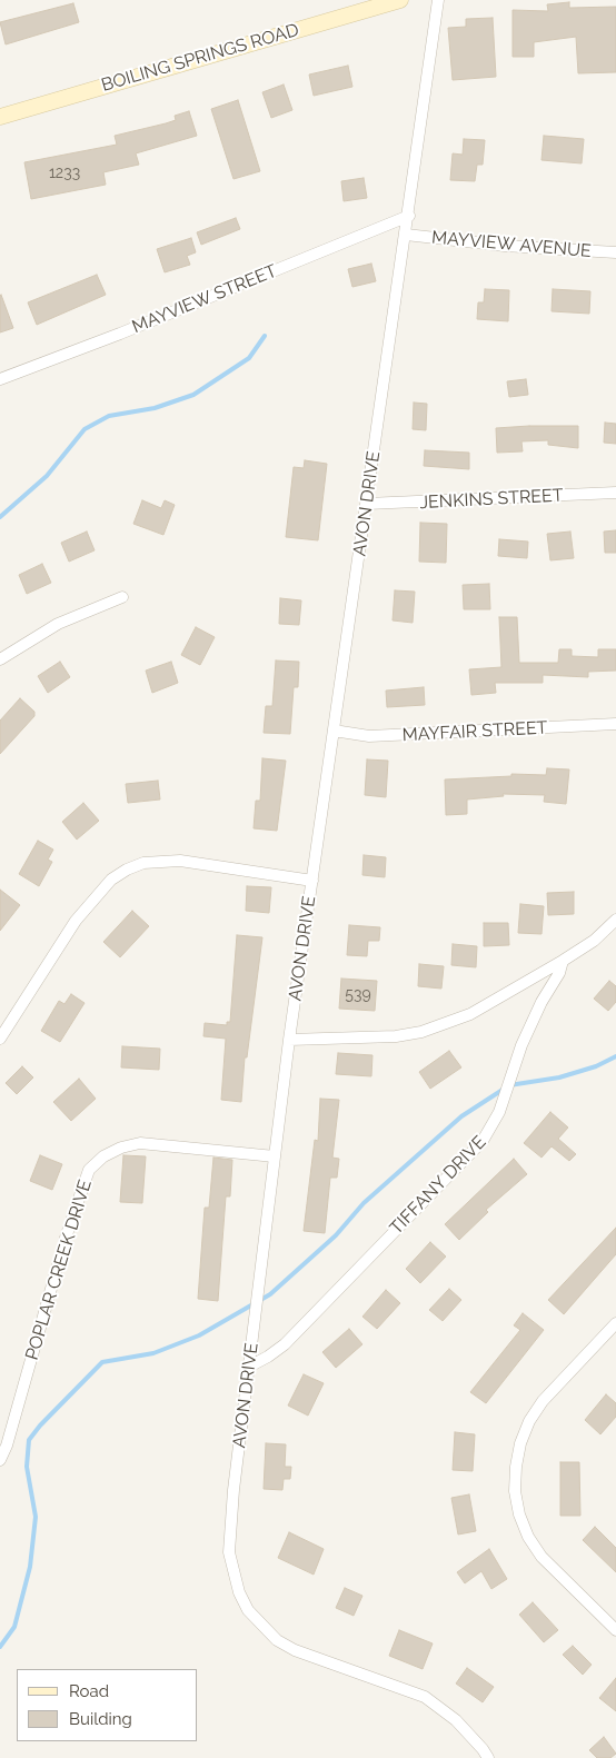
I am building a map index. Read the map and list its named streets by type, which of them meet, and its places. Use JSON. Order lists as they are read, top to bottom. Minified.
{"streets":{"main road":["BOILING SPRINGS ROAD"],"street":["MAYVIEW AVENUE","MAYVIEW STREET","JENKINS STREET","AVON DRIVE","MAYFAIR STREET","TIFFANY DRIVE","POPLAR CREEK DRIVE"]},"crossings":[["MAYVIEW AVENUE","AVON DRIVE"],["MAYVIEW STREET","AVON DRIVE"],["JENKINS STREET","AVON DRIVE"],["AVON DRIVE","MAYFAIR STREET"],["AVON DRIVE","TIFFANY DRIVE"],["AVON DRIVE","POPLAR CREEK DRIVE"]],"house_numbers":["1233","539"],"legend":["Road","Building"]}
